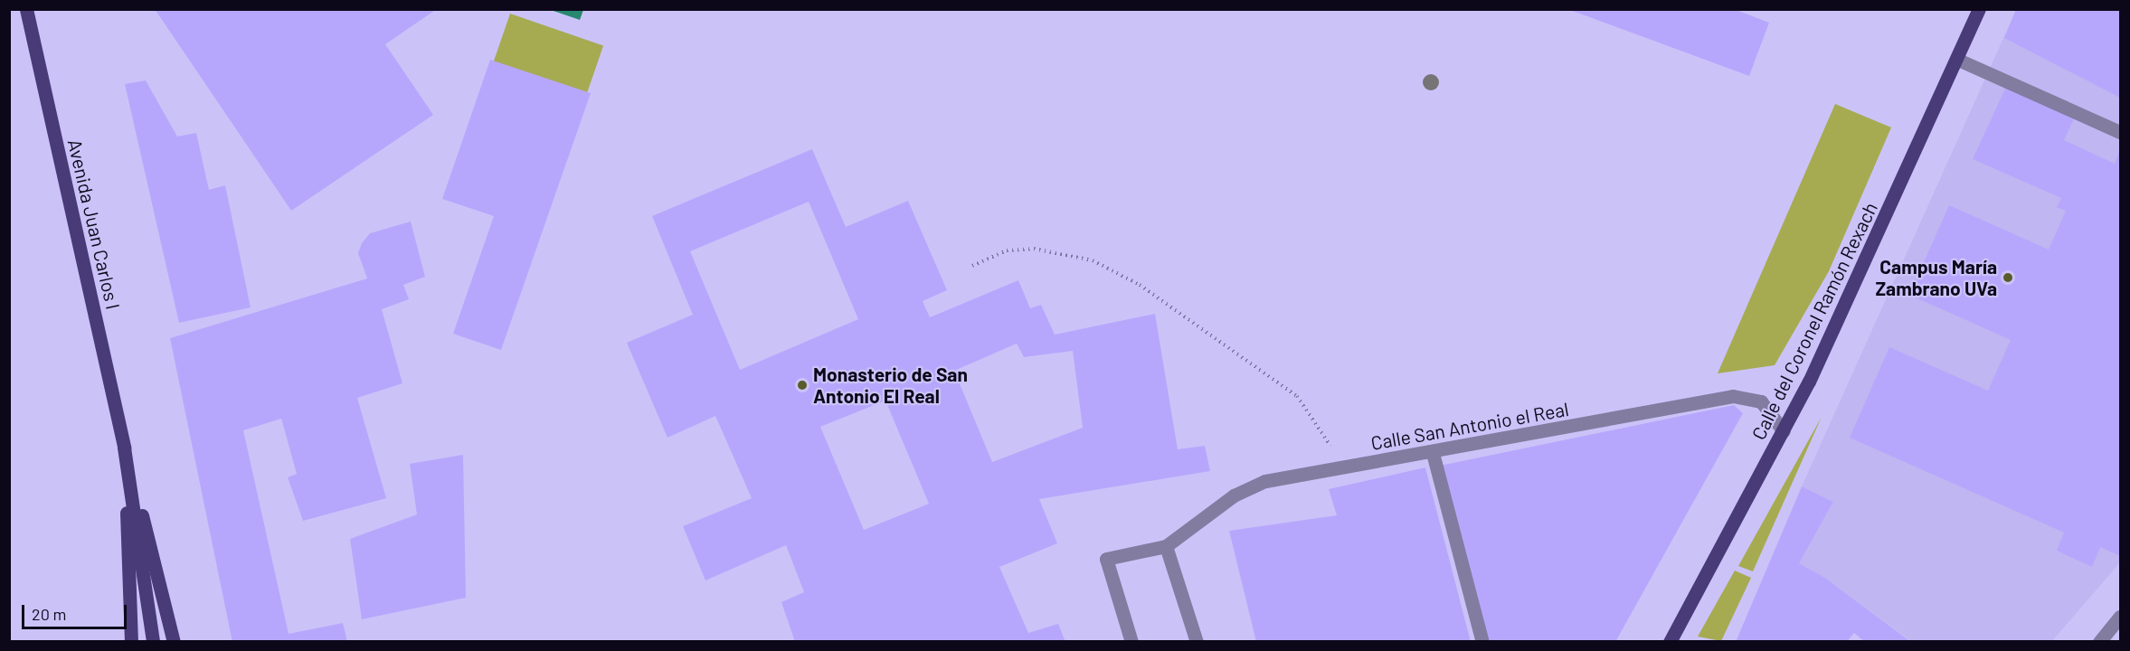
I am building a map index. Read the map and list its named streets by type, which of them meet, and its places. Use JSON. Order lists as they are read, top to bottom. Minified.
{"streets":{"main road":["Avenida Juan Carlos I","Calle del Coronel Ramón Rexach"],"street":["Calle San Antonio el Real"]},"crossings":[["Calle del Coronel Ramón Rexach","Calle San Antonio el Real"]],"places":["Campus María Zambrano UVa","Monasterio de San Antonio El Real"],"scale_bar":"20 m"}
